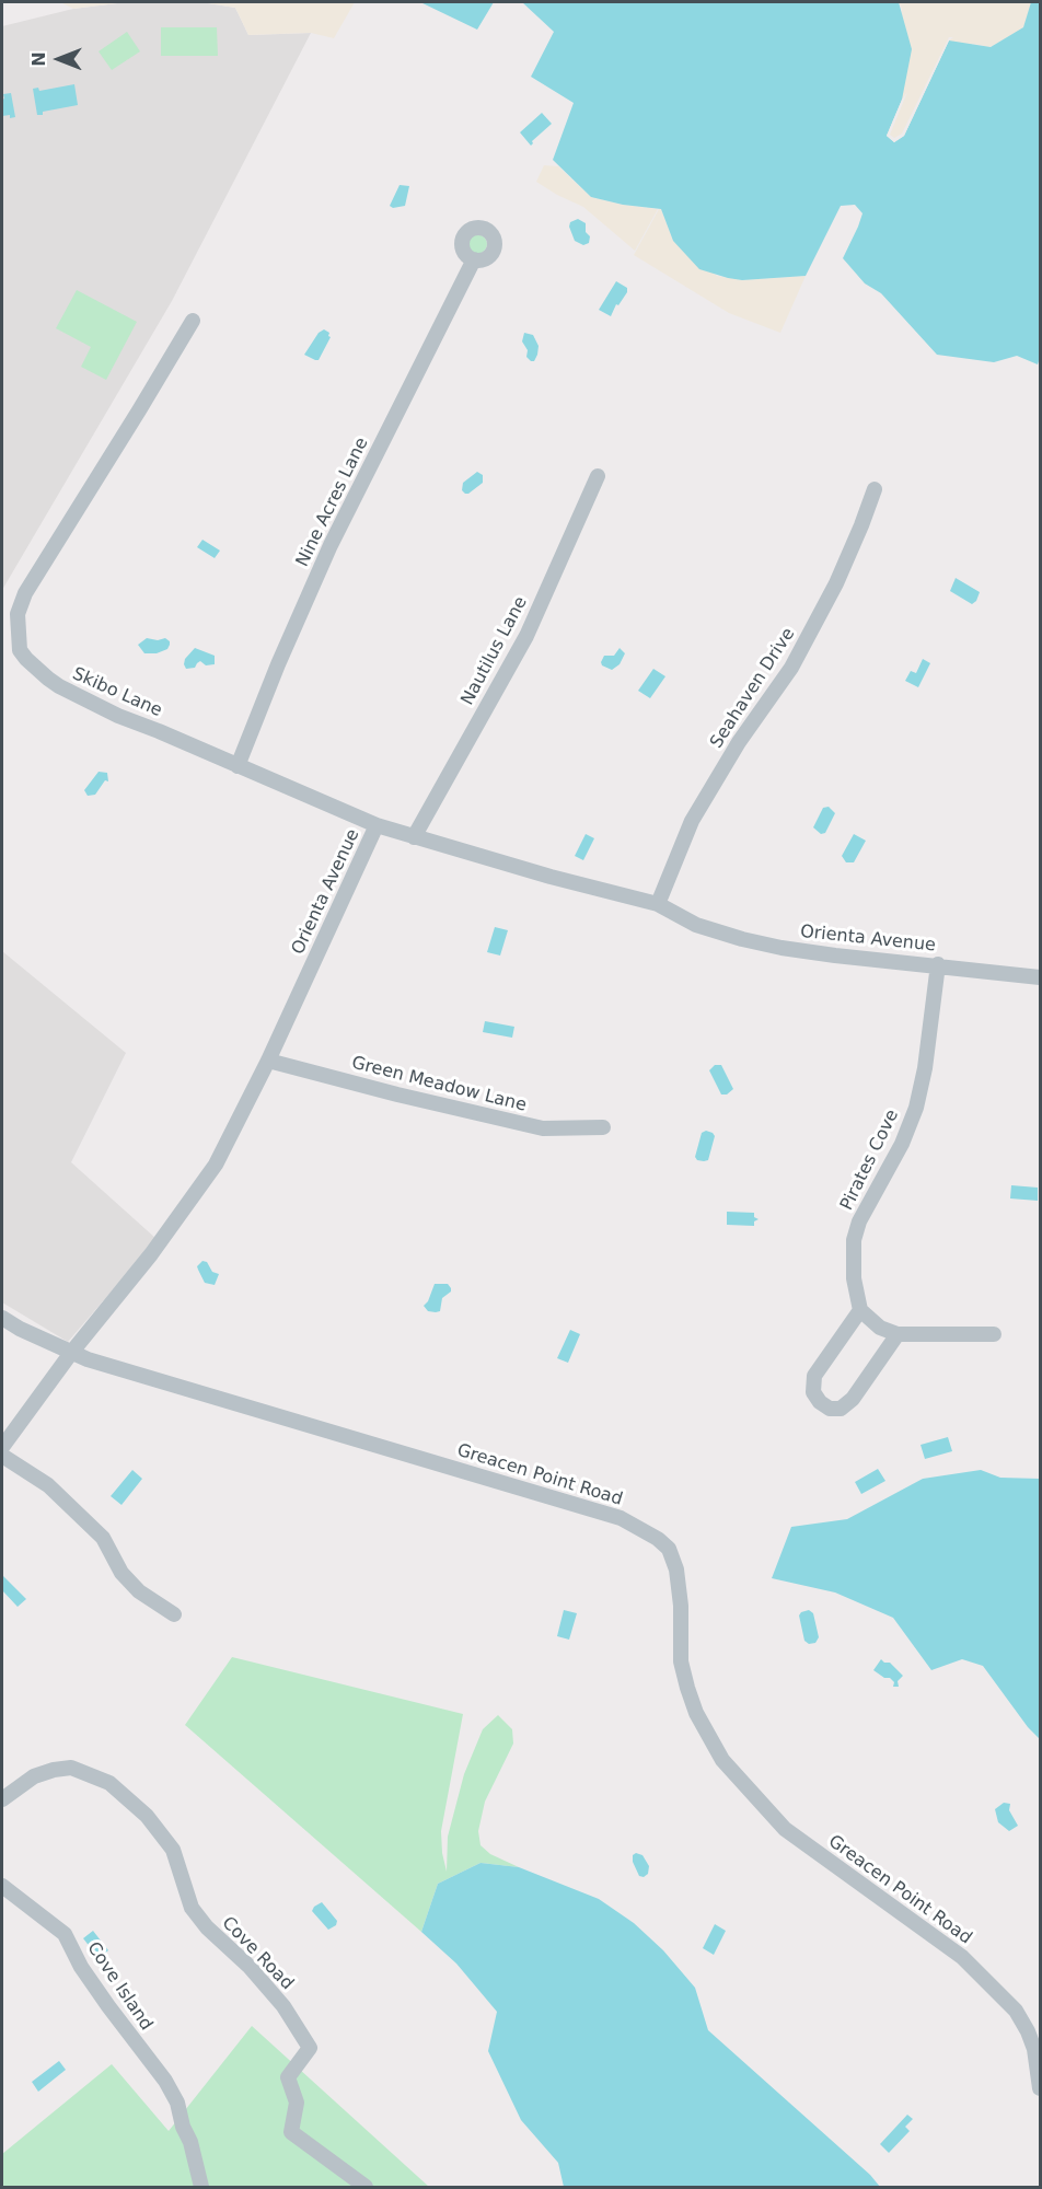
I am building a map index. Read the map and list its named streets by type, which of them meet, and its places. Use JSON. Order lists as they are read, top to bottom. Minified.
{"streets":{"street":["Nine Acres Lane","Nautilus Lane","Seahaven Drive","Skibo Lane","Orienta Avenue","Green Meadow Lane","Pirates Cove","Greacen Point Road","Cove Road","Cove Island"]},"crossings":[["Nine Acres Lane","Skibo Lane"],["Nautilus Lane","Orienta Avenue"],["Seahaven Drive","Orienta Avenue"],["Skibo Lane","Orienta Avenue"],["Orienta Avenue","Green Meadow Lane"],["Orienta Avenue","Pirates Cove"],["Orienta Avenue","Greacen Point Road"]],"north":"left"}
